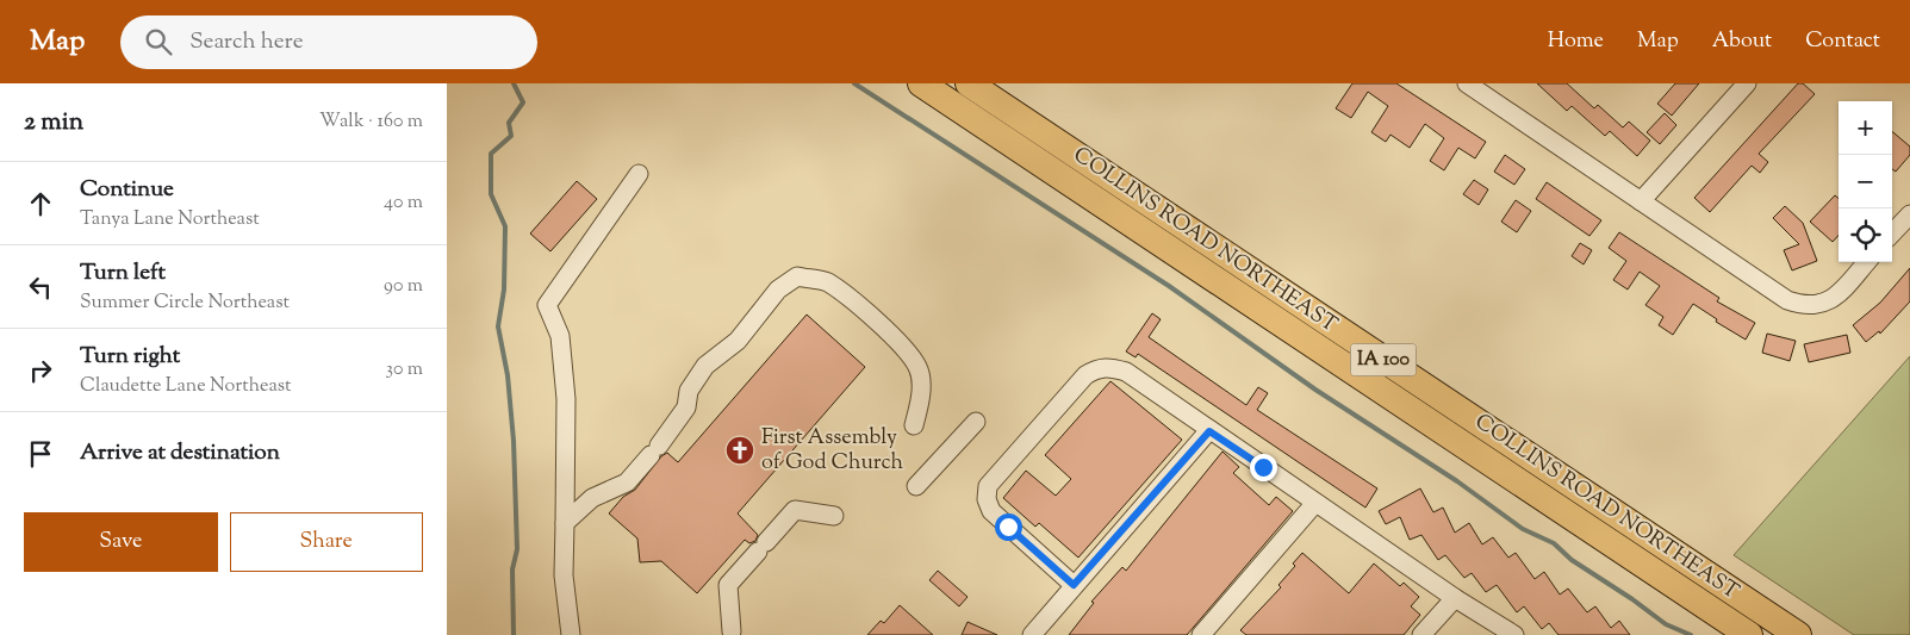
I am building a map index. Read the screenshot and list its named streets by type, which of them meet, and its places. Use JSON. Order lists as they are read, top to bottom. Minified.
{"streets":{"highway":["COLLINS ROAD NORTHEAST","IA 100"]},"places":{"church":["First Assembly of God Church"]},"page":{"header":"Map","search":"Search here","nav":["Home","Map","About","Contact"],"heading":["2 min","Walk · 160 m"],"map_buttons":["+","−"],"list":[["Continue","Tanya Lane Northeast","40 m"],["Turn left","Summer Circle Northeast","90 m"],["Turn right","Claudette Lane Northeast","30 m"],"Arrive at destination"],"buttons":["Save","Share"]}}
